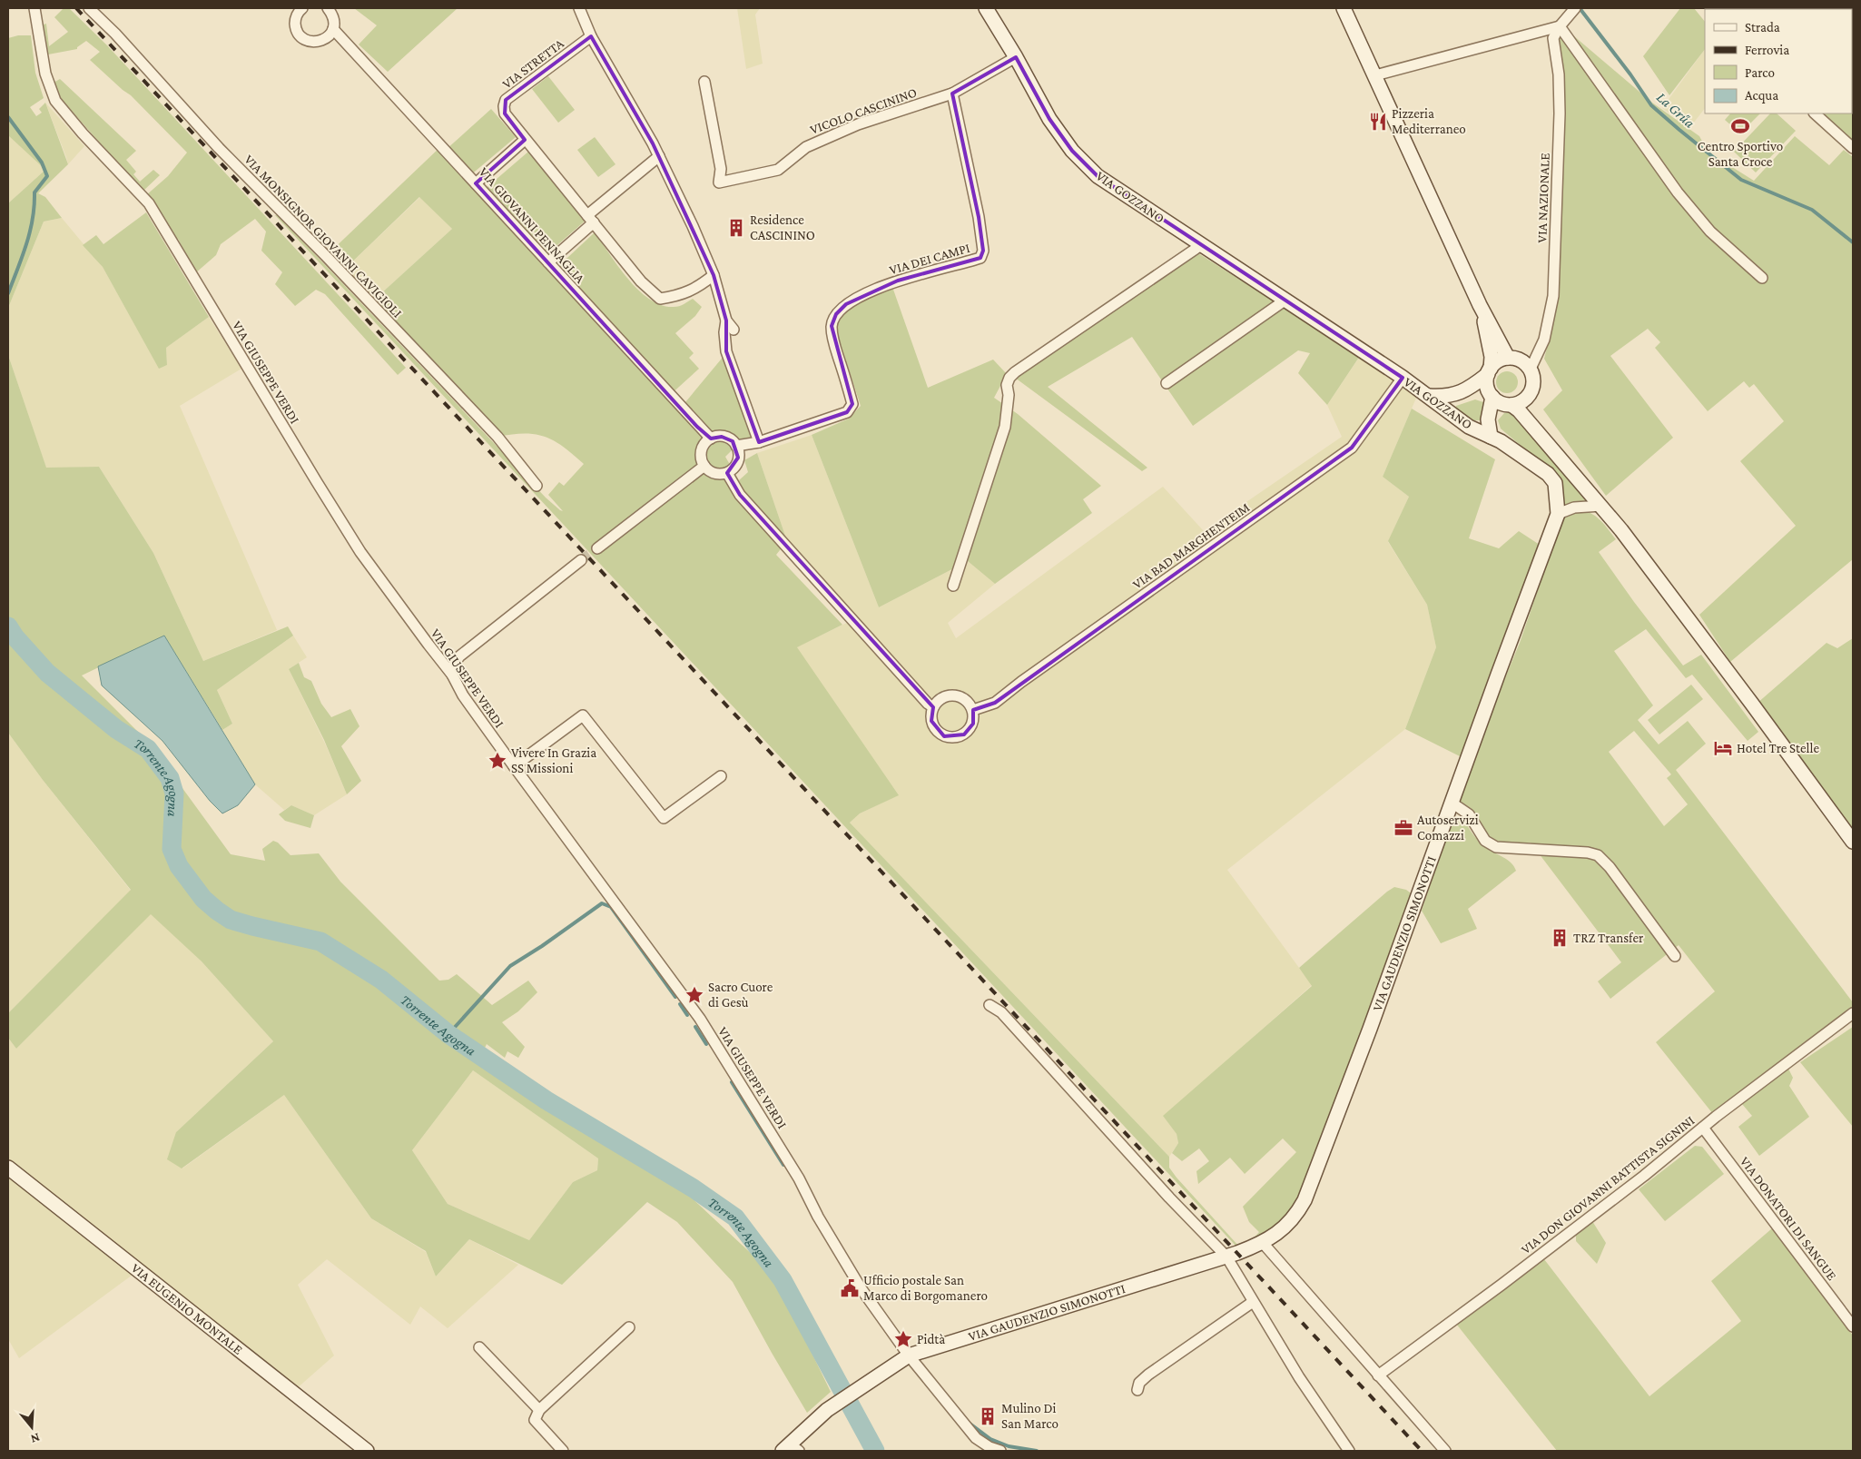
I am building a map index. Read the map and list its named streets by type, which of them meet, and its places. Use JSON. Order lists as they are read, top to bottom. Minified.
{"streets":{"street":["VIA STRETTA","VICOLO CASCININO","VIA GOZZANO","VIA NAZIONALE","VIA GIOVANNI PENNAGLIA","VIA MONSIGNOR GIOVANNI CAVIGIOLI","VIA DEI CAMPI","VIA GIUSEPPE VERDI","VIA BAD MARGHENTEIM","VIA GAUDENZIO SIMONOTTI","VIA DON GIOVANNI BATTISTA SIGNINI","VIA DONATORI DI SANGUE","VIA EUGENIO MONTALE"]},"crossings":[["VICOLO CASCININO","VIA GOZZANO"],["VICOLO CASCININO","VIA DEI CAMPI"],["VIA GOZZANO","VIA BAD MARGHENTEIM"],["VIA GOZZANO","VIA GAUDENZIO SIMONOTTI"],["VIA GIOVANNI PENNAGLIA","VIA DEI CAMPI"],["VIA GIUSEPPE VERDI","VIA GAUDENZIO SIMONOTTI"],["VIA DON GIOVANNI BATTISTA SIGNINI","VIA DONATORI DI SANGUE"]],"water":["La Grűa","Torrente Agogna"],"places":{"restaurant":["Pizzeria Mediterraneo"],"sports":["Centro Sportivo Santa Croce"],"building":["Residence CASCININO","TRZ Transfer","Mulino Di San Marco"],"hotel":["Hotel Tre Stelle"],"place":["Vivere In Grazia SS Missioni","Sacro Cuore di Gesù","Pidtà"],"office":["Autoservizi Comazzi"],"public building":["Ufficio postale San Marco di Borgomanero"]},"legend":["Strada","Ferrovia","Parco","Acqua"],"north":"bottom"}
